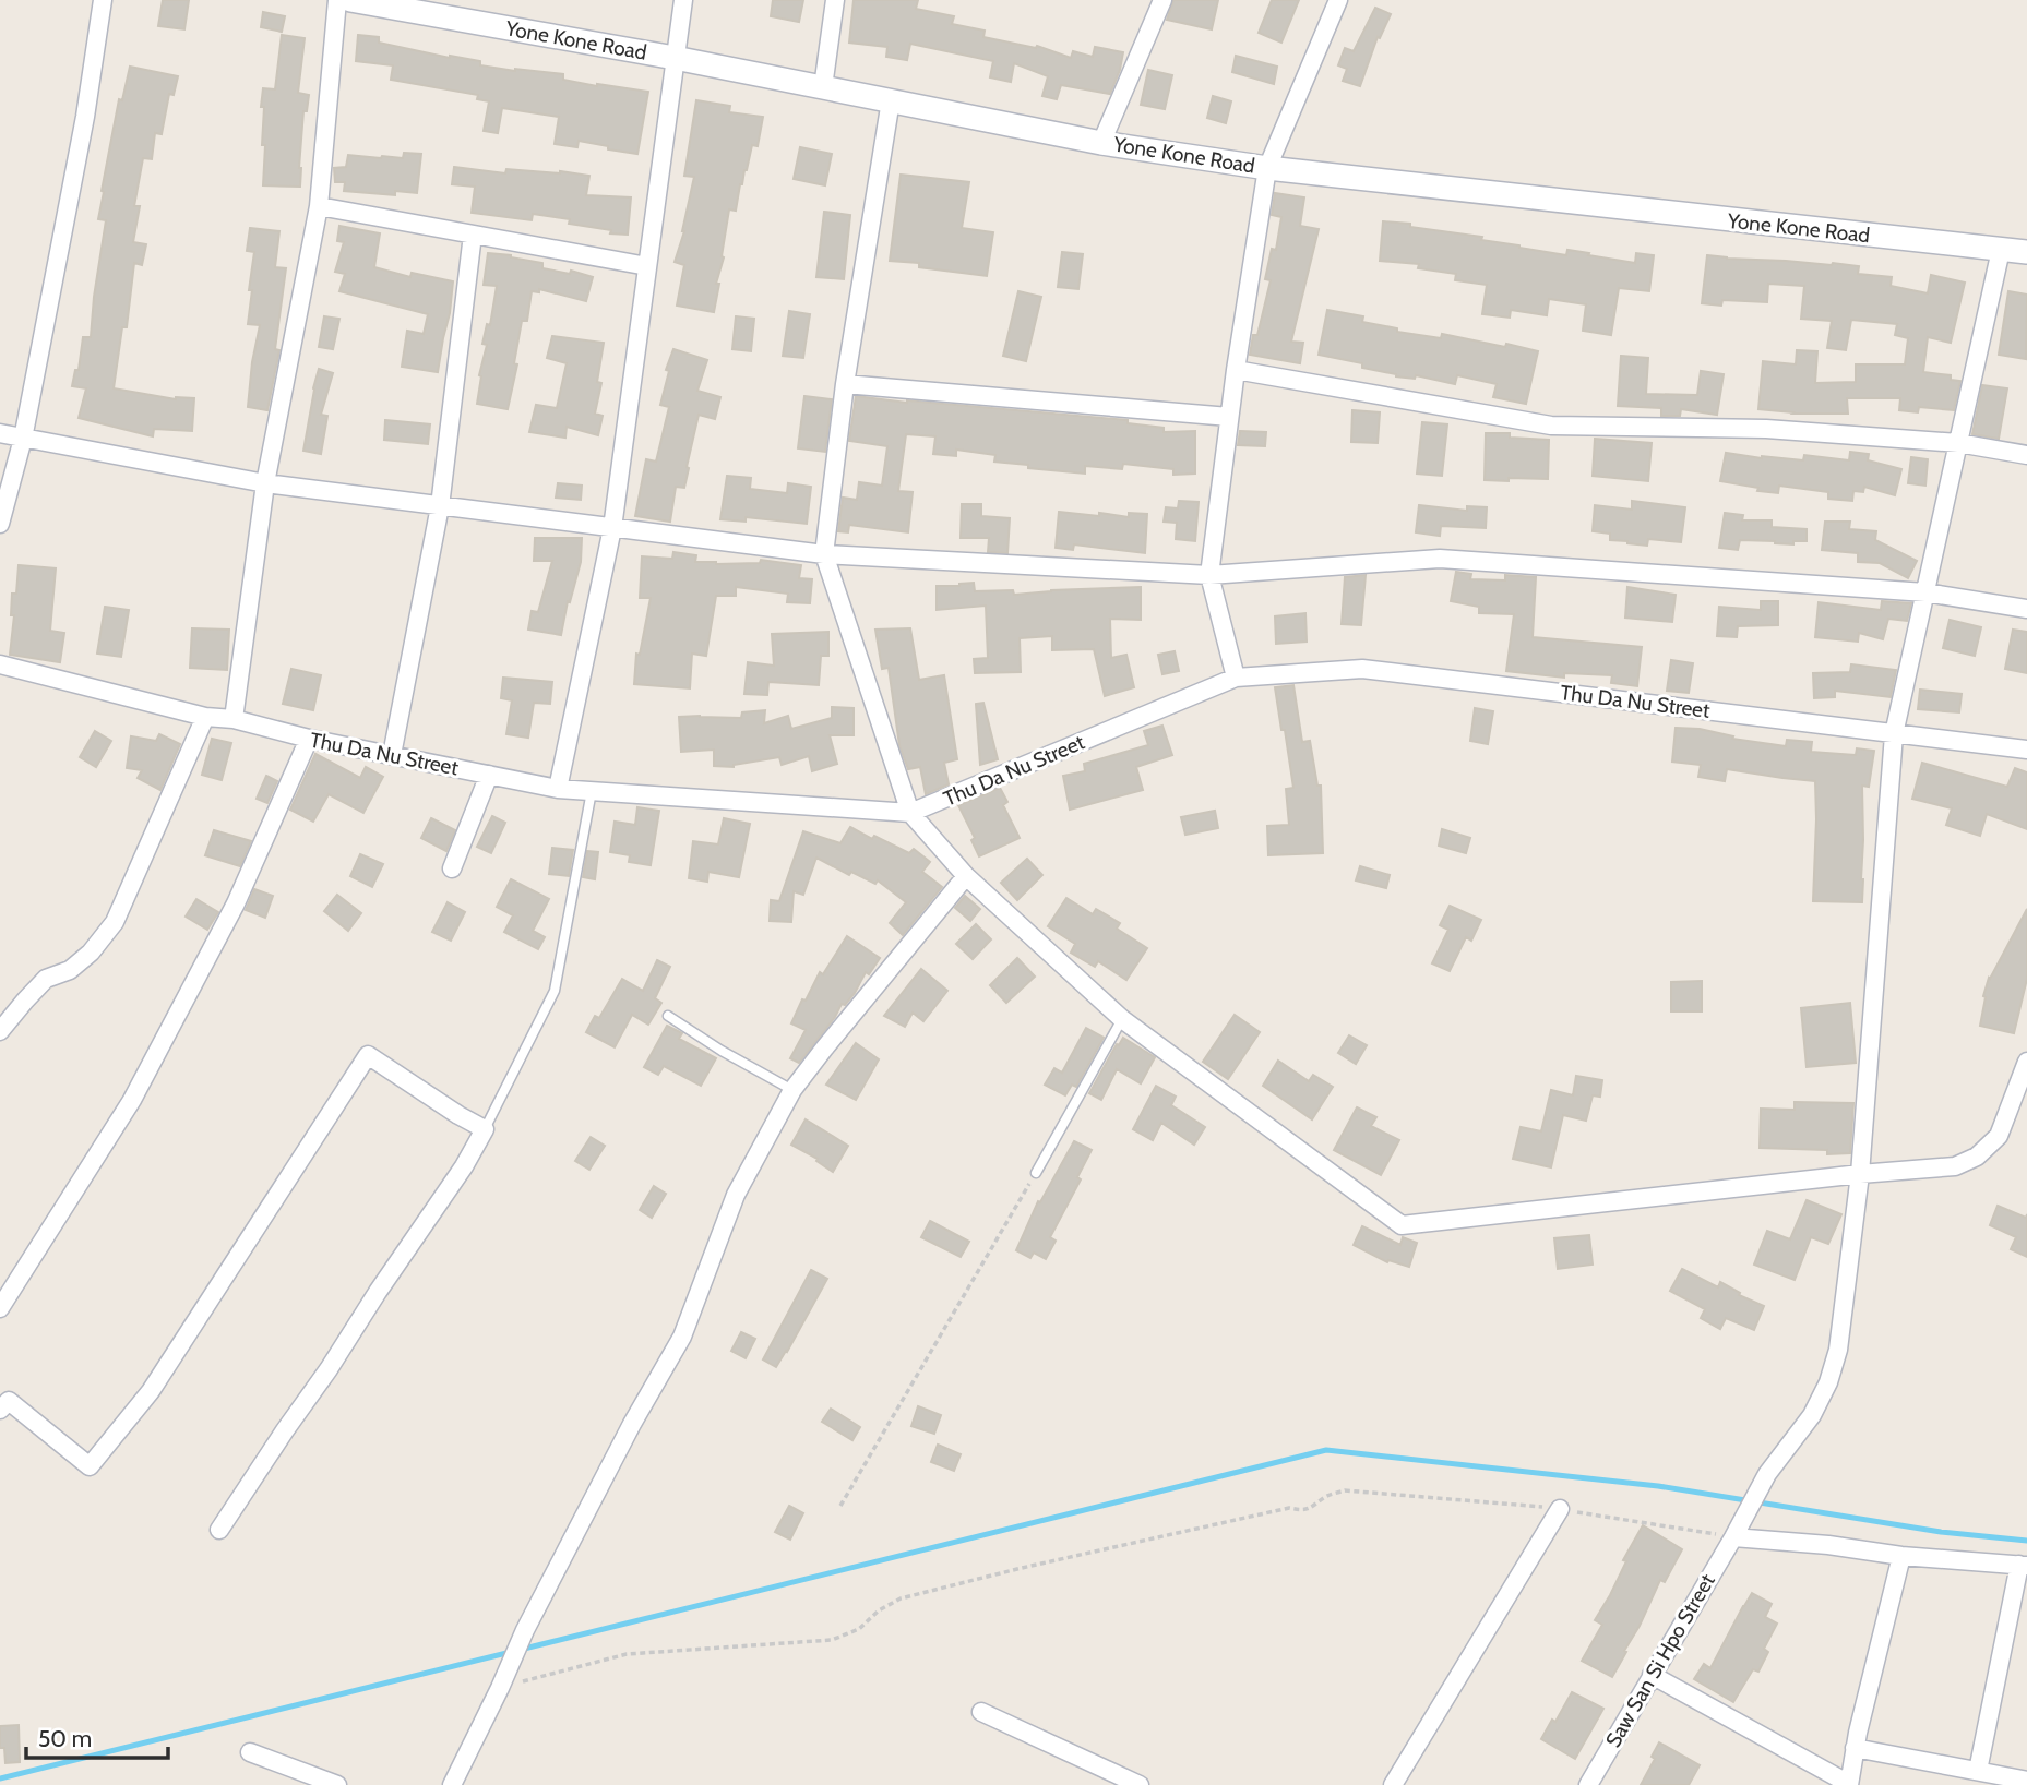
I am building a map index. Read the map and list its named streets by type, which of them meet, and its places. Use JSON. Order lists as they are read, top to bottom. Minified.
{"streets":{"street":["Yone Kone Road","Thu Da Nu Street","Saw San Si Hpo Street"]},"crossings":[["Yone Kone Road","Saw San Si Hpo Street"],["Thu Da Nu Street","Saw San Si Hpo Street"]],"scale_bar":"50 m"}
